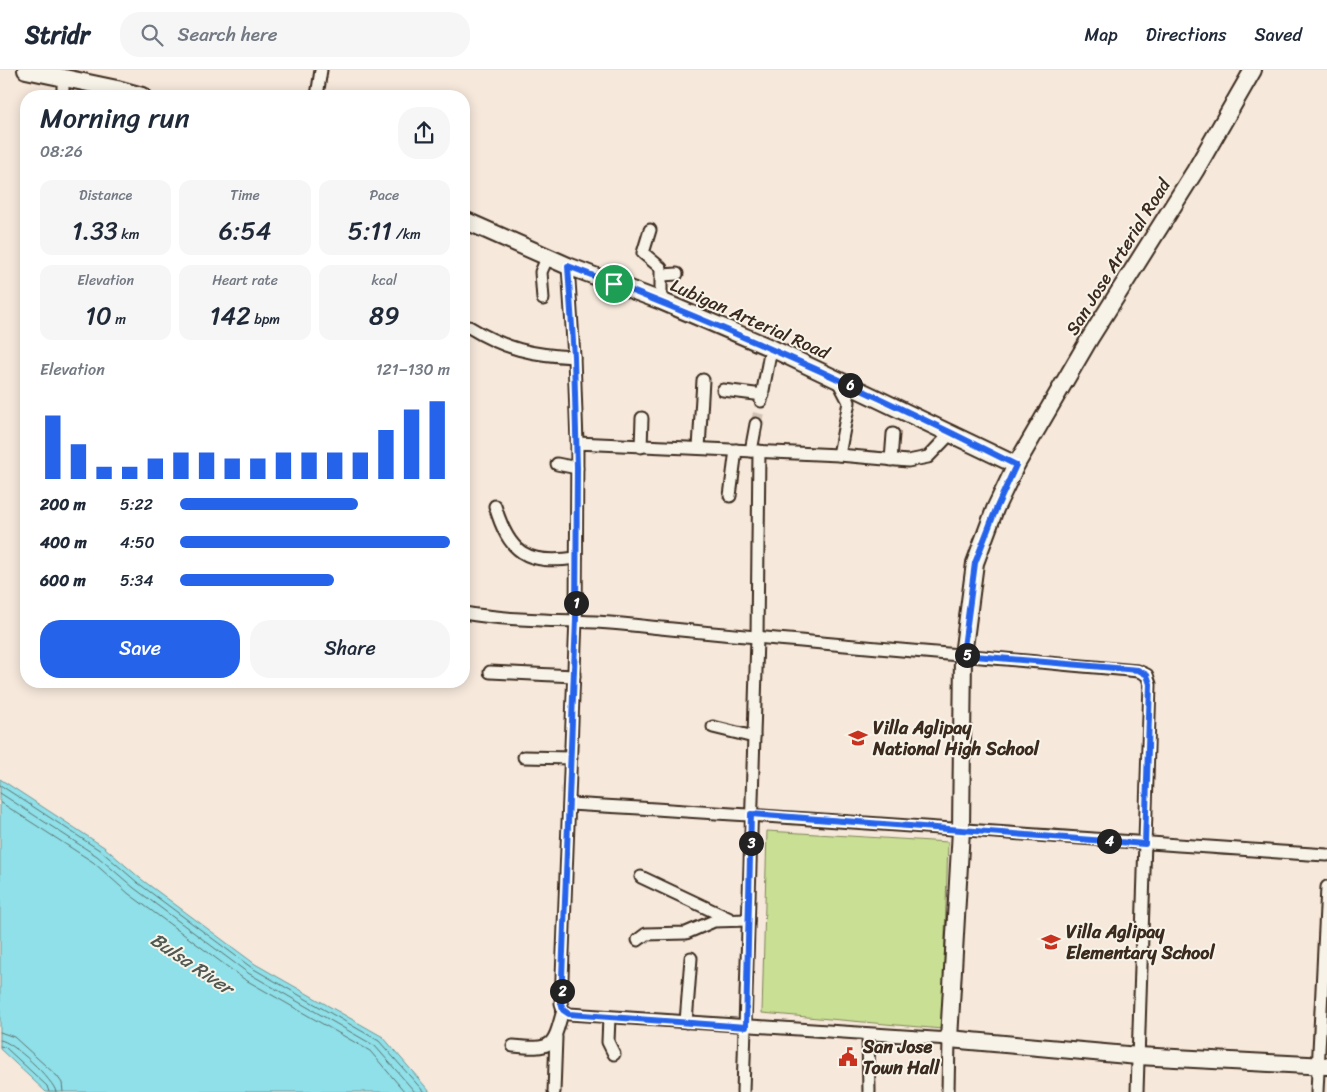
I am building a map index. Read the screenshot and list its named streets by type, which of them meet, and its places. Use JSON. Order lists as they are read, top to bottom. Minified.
{"streets":{"main road":["San Jose Arterial Road","Lubigan Arterial Road"]},"crossings":[["San Jose Arterial Road","Lubigan Arterial Road"]],"water":["Bulsa River"],"places":{"school or university":["Villa Aglipay National High School","Villa Aglipay Elementary School"],"public building":["San Jose Town Hall"]},"page":{"header":"Stridr","search":"Search here","nav":["Map","Directions","Saved"],"heading":["Morning run","08:26"],"stats":[["Distance","1.33 km"],["Time","6:54"],["Pace","5:11 /km"],["Elevation","10 m"],["Heart rate","142 bpm"],["kcal","89"]],"chart":["Elevation","121–130 m"],"pins":["6","1","5","4","3","2"],"list":[{"name":"200 m","note":"5:22"},{"name":"400 m","note":"4:50"},{"name":"600 m","note":"5:34"}],"buttons":["Save","Share"]}}
